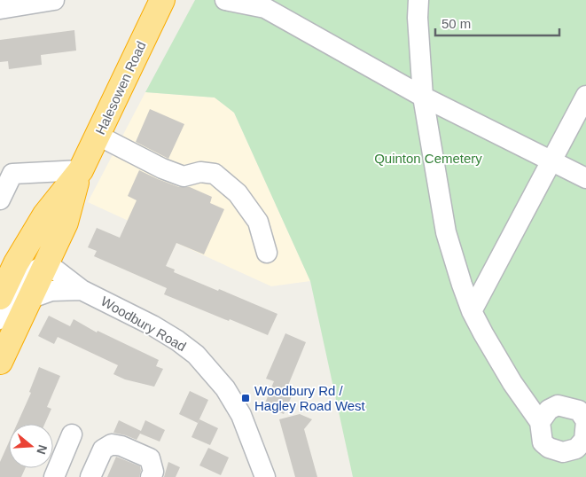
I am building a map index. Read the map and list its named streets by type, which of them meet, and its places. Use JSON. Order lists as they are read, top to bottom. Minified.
{"streets":{"highway":["Halesowen Road"],"street":["Woodbury Road"]},"crossings":[["Halesowen Road","Woodbury Road"]],"parks":["Quinton Cemetery"],"places":{"transit":["Woodbury Rd / Hagley Road West"]},"scale_bar":"50 m","north":"right"}
